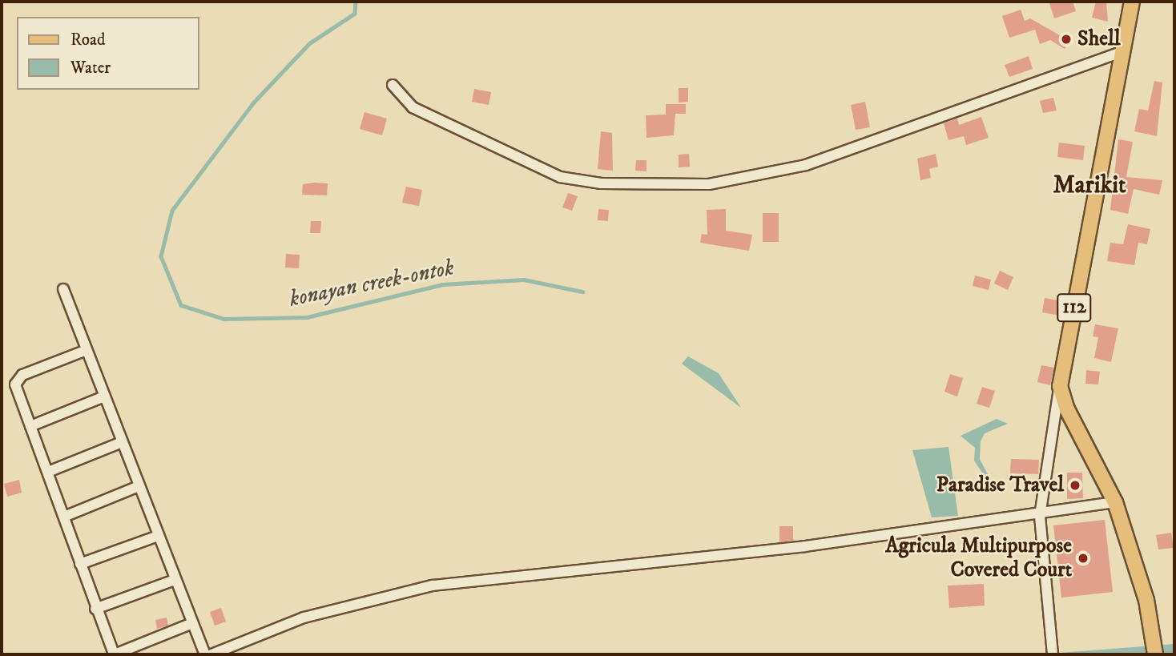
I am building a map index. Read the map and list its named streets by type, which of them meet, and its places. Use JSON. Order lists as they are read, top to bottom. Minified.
{"streets":{"main road":["112"]},"districts":["Marikit"],"water":["konayan creek-ontok"],"places":["Shell","Paradise Travel","Agricula Multipurpose Covered Court"],"legend":["Road","Water"]}
